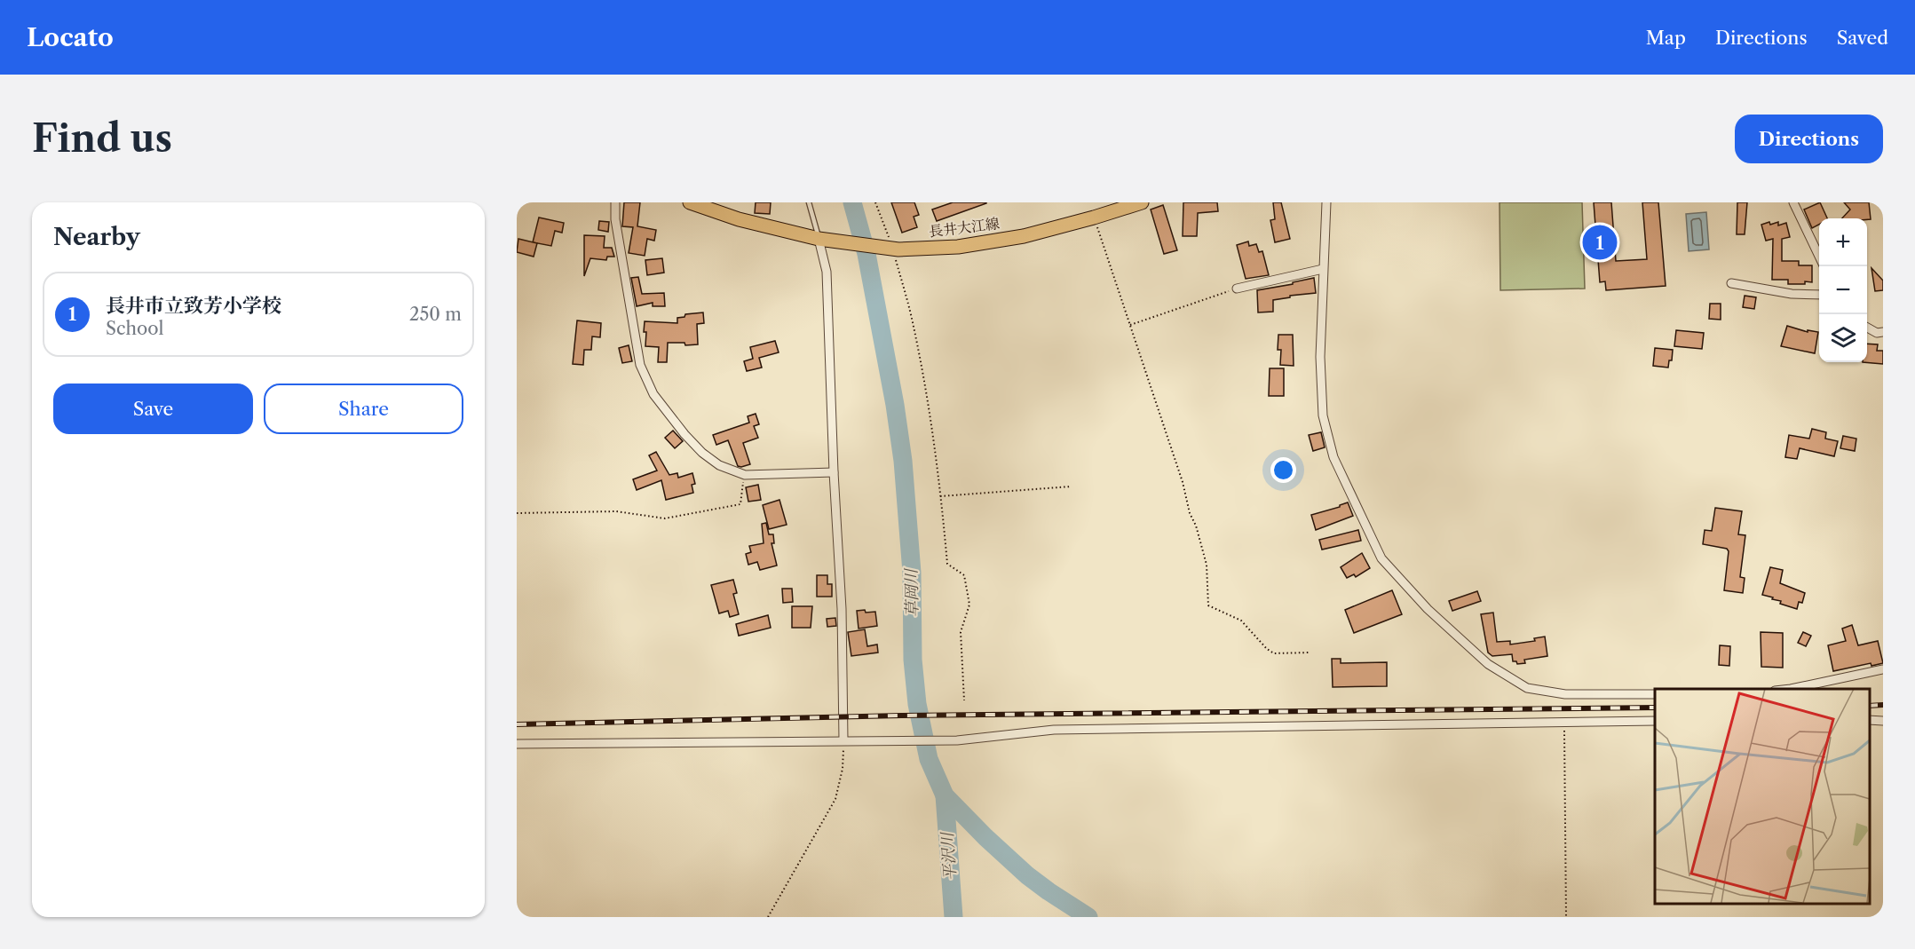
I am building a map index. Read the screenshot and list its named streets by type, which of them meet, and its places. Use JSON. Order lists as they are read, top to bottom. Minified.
{"streets":{"main road":["長井大江線"]},"water":["草岡川","平沢川"],"page":{"header":"Locato","nav":["Map","Directions","Saved"],"buttons":["Directions",["Save","Share"]],"title":"Find us","heading":"Nearby","map_buttons":["+","−"],"pins":"1","list":[{"mark":"1","name":"長井市立致芳小学校","note":"School","value":"250 m"}]}}
